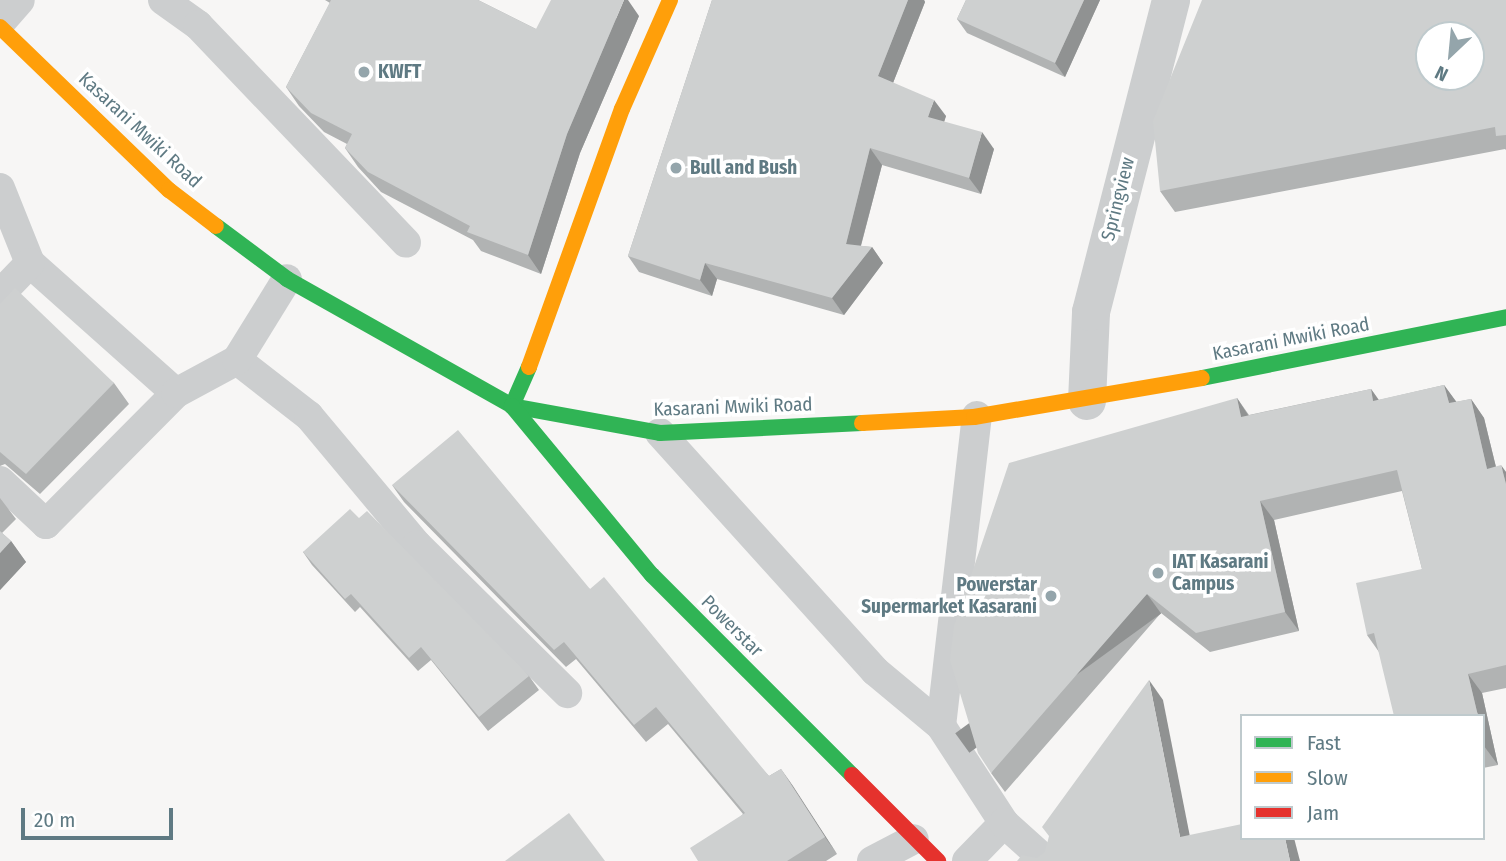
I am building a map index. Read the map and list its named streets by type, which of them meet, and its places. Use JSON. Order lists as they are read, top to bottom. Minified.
{"streets":{"main road":["Kasarani Mwiki Road","Powerstar"],"street":["Springview"]},"crossings":[["Kasarani Mwiki Road","Springview"],["Kasarani Mwiki Road","Powerstar"]],"places":["KWFT","Bull and Bush","IAT Kasarani Campus","Powerstar Supermarket Kasarani"],"legend":["Fast","Slow","Jam"],"scale_bar":"20 m","north":"bottom left"}
